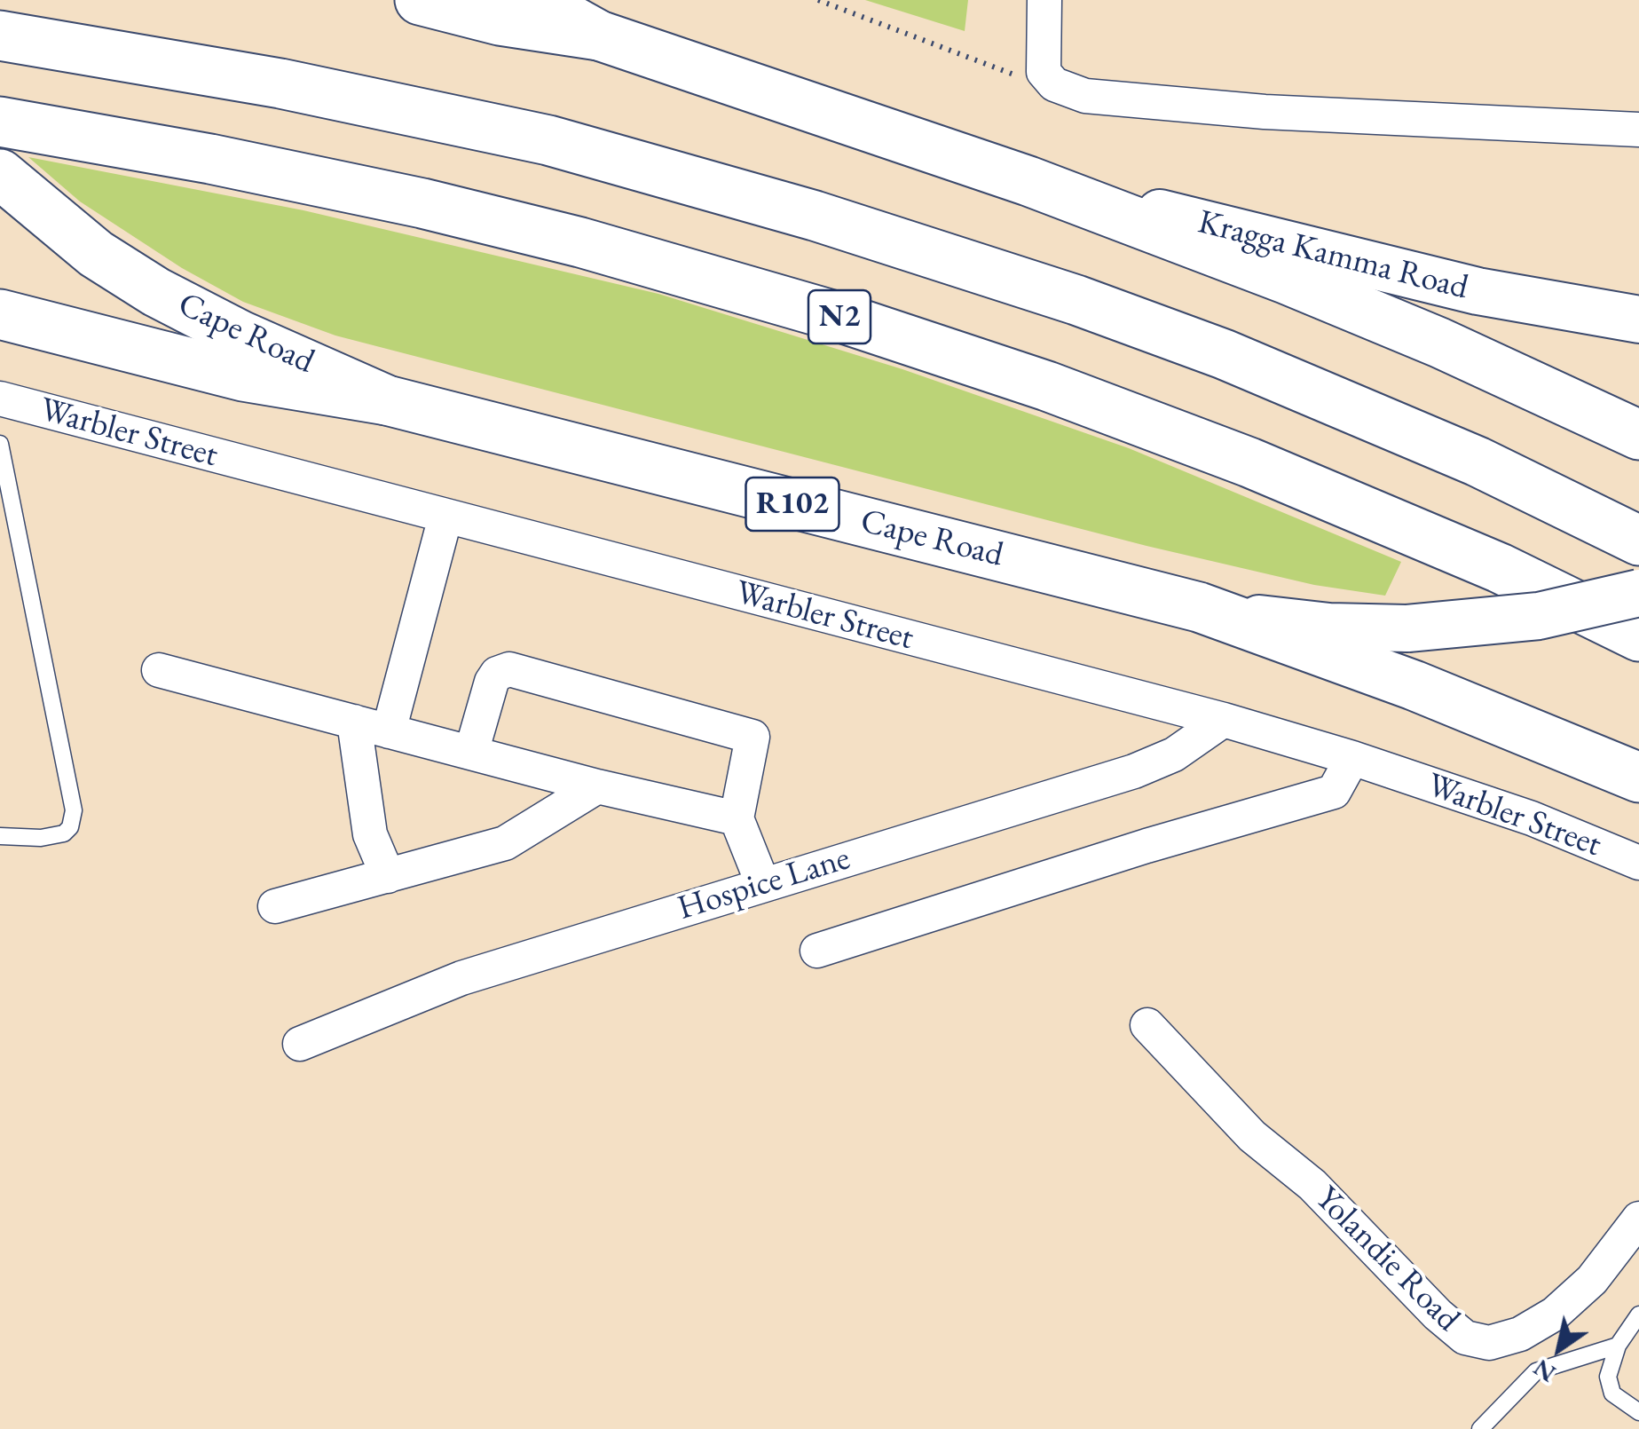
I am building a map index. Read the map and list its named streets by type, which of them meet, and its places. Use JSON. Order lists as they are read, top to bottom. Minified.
{"streets":{"main road":["Kragga Kamma Road","N2","Cape Road","R102"],"street":["Warbler Street","Hospice Lane","Yolandie Road"]},"crossings":[["Warbler Street","Hospice Lane"]],"north":"bottom left"}
